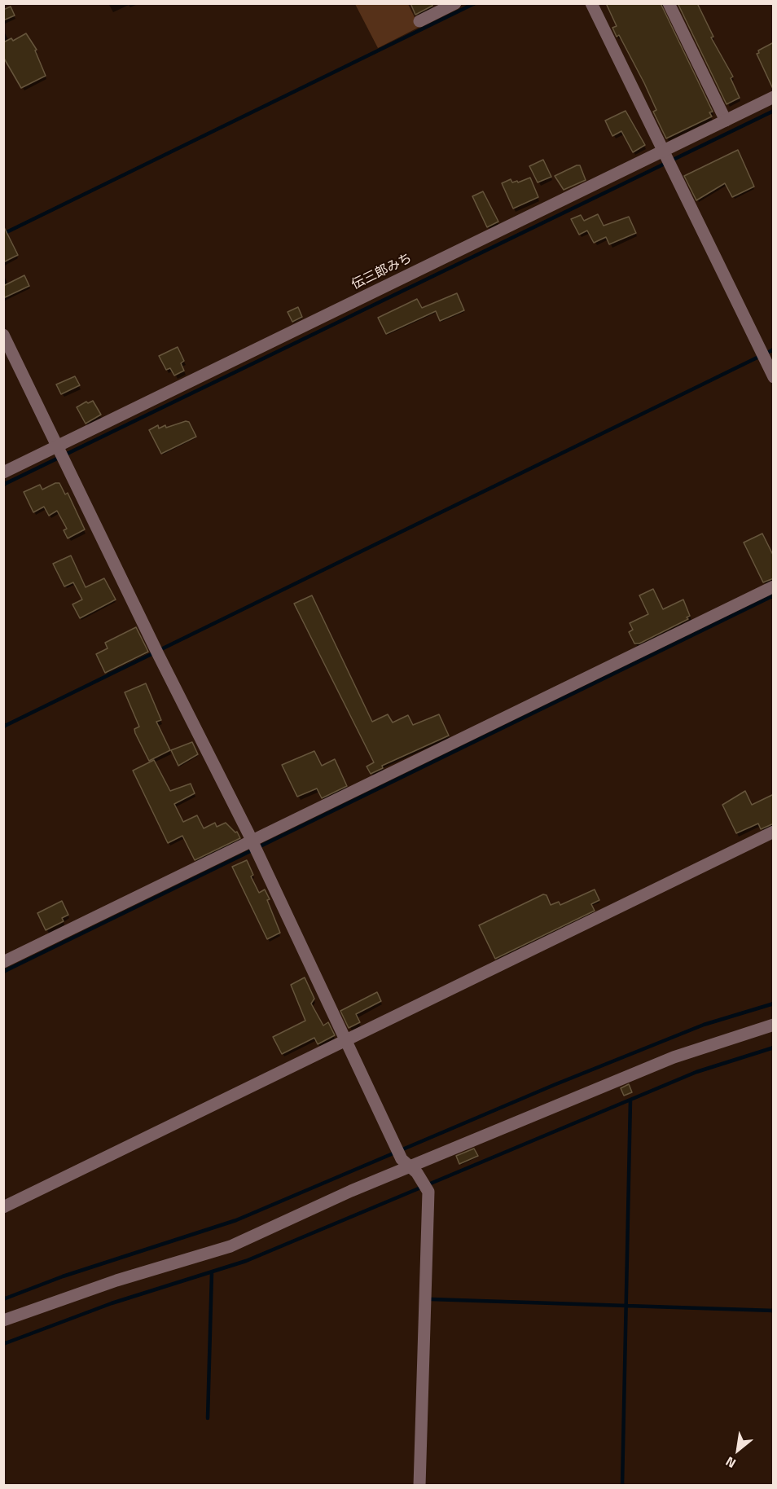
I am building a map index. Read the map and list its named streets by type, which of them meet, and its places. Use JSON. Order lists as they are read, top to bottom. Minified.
{"streets":{"street":["伝三郎みち"]},"north":"bottom left"}
